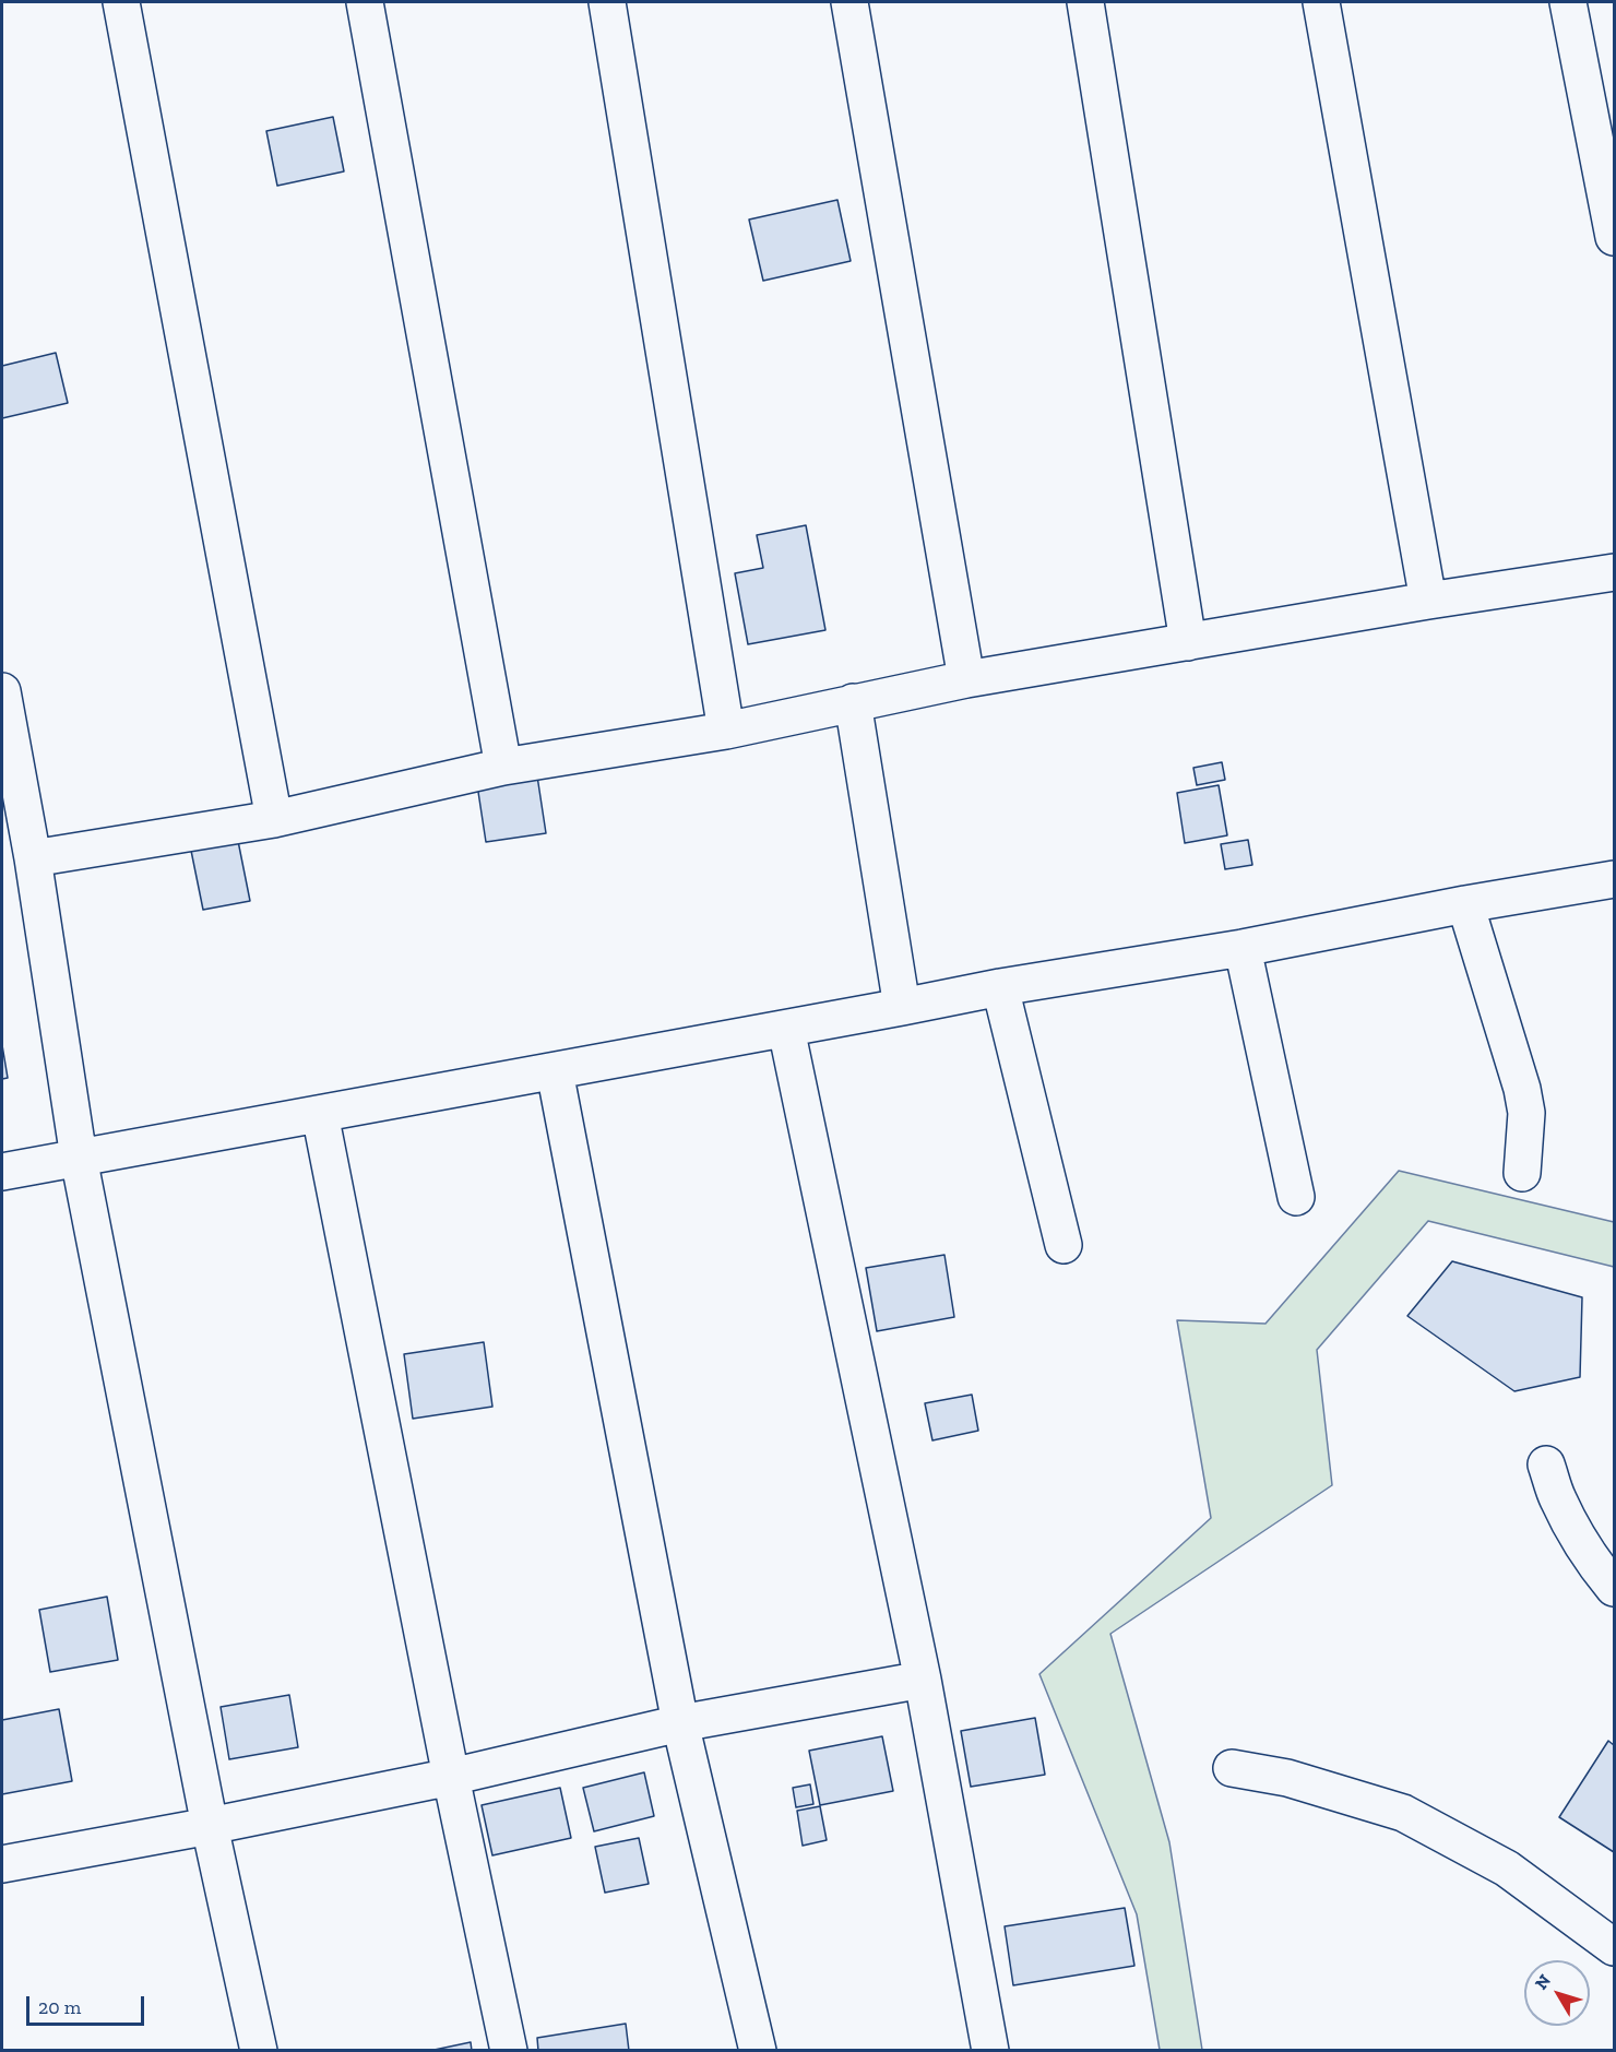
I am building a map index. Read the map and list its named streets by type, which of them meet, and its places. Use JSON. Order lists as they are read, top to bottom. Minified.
{"scale_bar":"20 m","north":"top left"}
